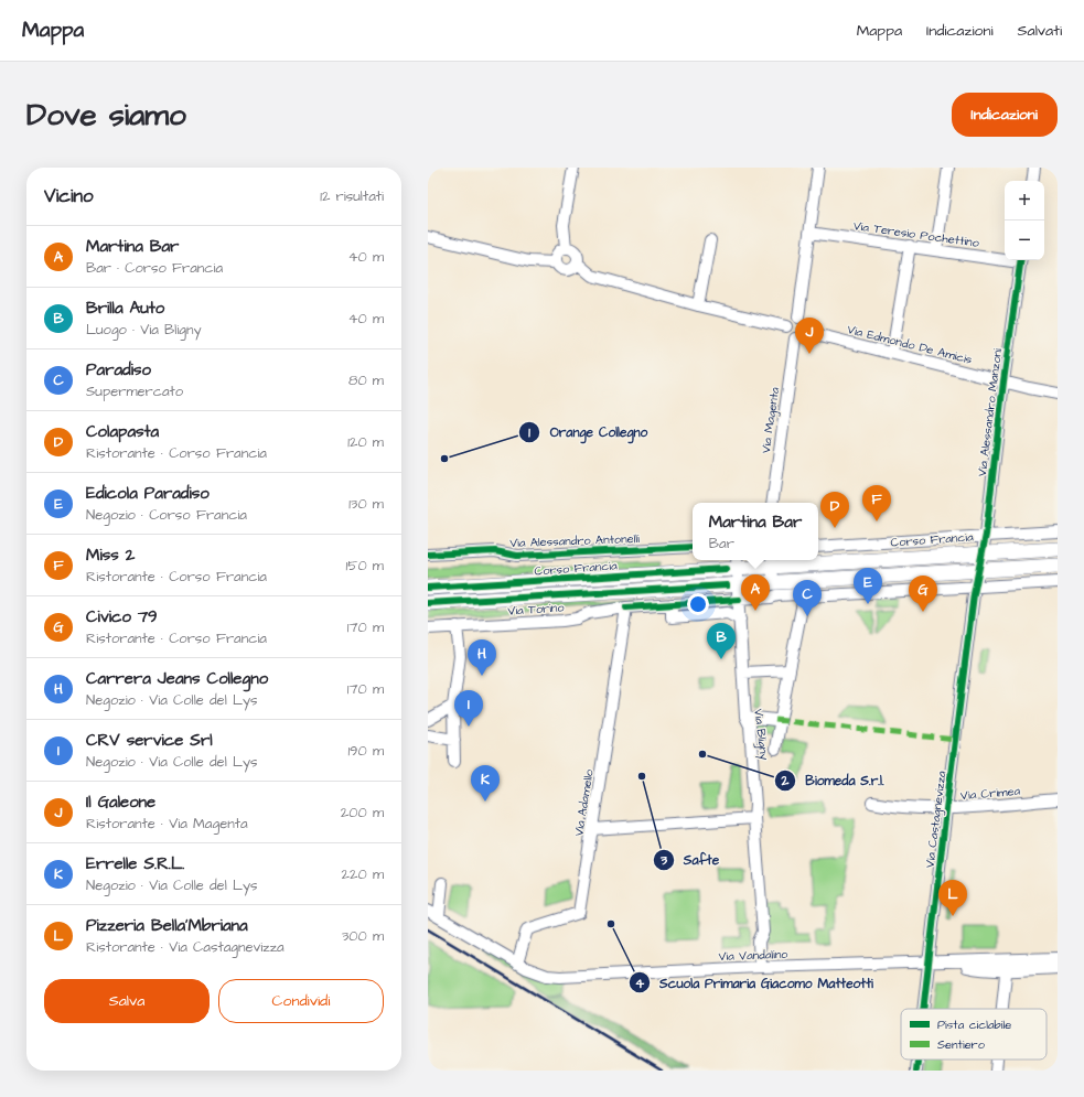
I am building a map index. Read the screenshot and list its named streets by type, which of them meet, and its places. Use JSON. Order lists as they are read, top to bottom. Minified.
{"streets":{"main road":["Corso Francia"],"street":["Via Teresio Pochettino","Via Edmondo De Amicis","Via Alessandro Manzoni","Via Magenta","Via Alessandro Antonelli","Via Torino","Via Bligny","Via Crimea","Via Adamello","Via Castagnevizza","Via Vandalino"]},"crossings":[["Via Edmondo De Amicis","Via Alessandro Manzoni"],["Via Edmondo De Amicis","Via Magenta"],["Via Alessandro Manzoni","Corso Francia"],["Via Alessandro Manzoni","Via Castagnevizza"],["Corso Francia","Via Bligny"],["Via Torino","Via Bligny"],["Via Torino","Via Adamello"],["Via Bligny","Via Vandalino"],["Via Crimea","Via Castagnevizza"],["Via Adamello","Via Vandalino"],["Via Castagnevizza","Via Vandalino"]],"places":["Orange Collegno","Biomeda S.r.l.","Safte","Scuola Primaria Giacomo Matteotti"],"legend":["Pista ciclabile","Sentiero"],"page":{"header":"Mappa","nav":["Mappa","Indicazioni","Salvati"],"buttons":["Indicazioni",["Salva","Condividi"]],"title":"Dove siamo","heading":["Vicino","12 risultati"],"map_buttons":["+","−"],"list":[{"mark":"A","name":"Martina Bar","note":"Bar · Corso Francia","value":"40 m"},{"mark":"B","name":"Brilla Auto","note":"Luogo · Via Bligny","value":"40 m"},{"mark":"C","name":"Paradiso","note":"Supermercato","value":"80 m"},{"mark":"D","name":"Colapasta","note":"Ristorante · Corso Francia","value":"120 m"},{"mark":"E","name":"Edicola Paradiso","note":"Negozio · Corso Francia","value":"130 m"},{"mark":"F","name":"Miss 2","note":"Ristorante · Corso Francia","value":"150 m"},{"mark":"G","name":"Civico 79","note":"Ristorante · Corso Francia","value":"170 m"},{"mark":"H","name":"Carrera Jeans Collegno","note":"Negozio · Via Colle del Lys","value":"170 m"},{"mark":"I","name":"CRV service Srl","note":"Negozio · Via Colle del Lys","value":"190 m"},{"mark":"J","name":"Il Galeone","note":"Ristorante · Via Magenta","value":"200 m"},{"mark":"K","name":"Errelle S.R.L.","note":"Negozio · Via Colle del Lys","value":"220 m"},{"mark":"L","name":"Pizzeria Bella'Mbriana","note":"Ristorante · Via Castagnevizza","value":"300 m"}],"pins":["J","F","D","E","A","G","C","B","H","I","K","L"],"popup":["Martina Bar","Bar"]}}
